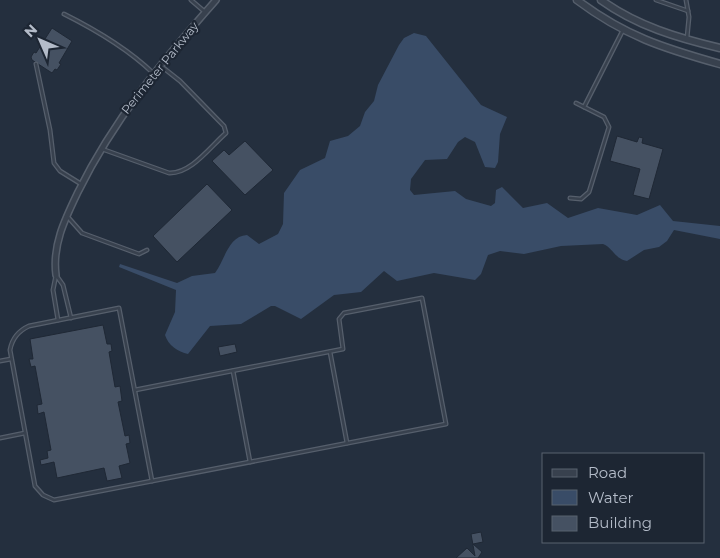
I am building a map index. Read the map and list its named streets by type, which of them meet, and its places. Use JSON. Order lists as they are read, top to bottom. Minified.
{"streets":{"street":["Perimeter Parkway"]},"legend":["Road","Water","Building"],"north":"top left"}
